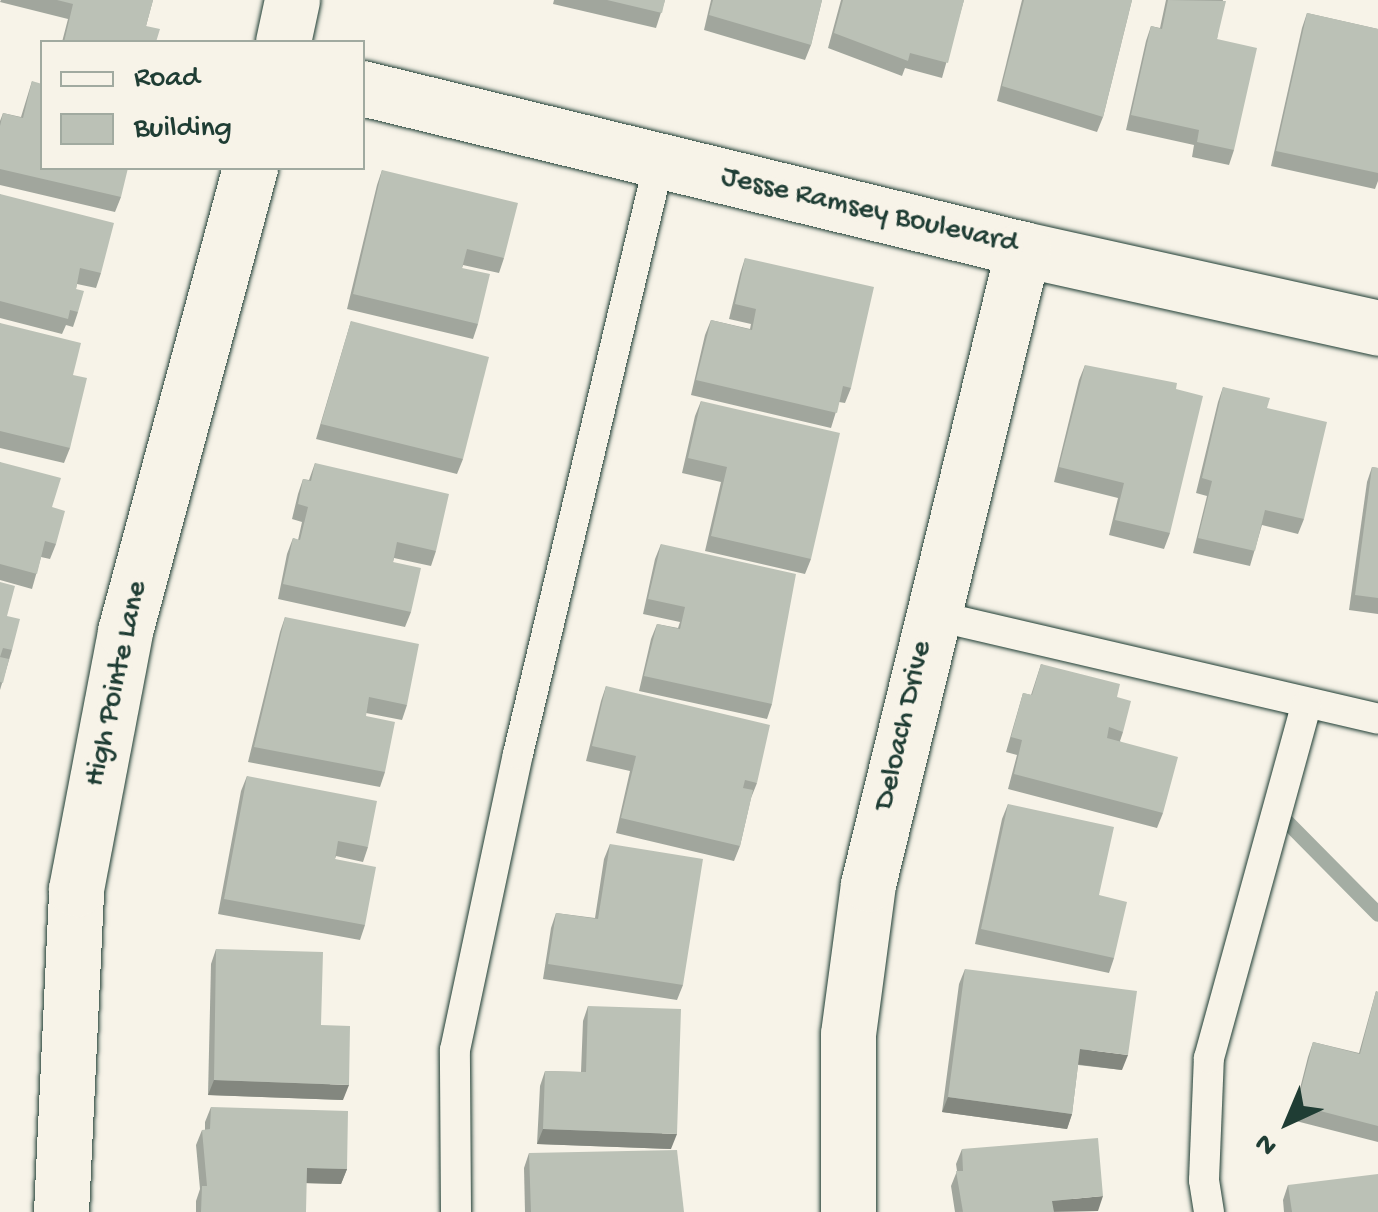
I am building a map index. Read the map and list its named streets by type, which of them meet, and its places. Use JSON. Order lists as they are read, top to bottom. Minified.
{"streets":{"street":["Jesse Ramsey Boulevard","High Pointe Lane","Deloach Drive"]},"crossings":[["Jesse Ramsey Boulevard","Deloach Drive"]],"legend":["Road","Building"],"north":"bottom left"}
